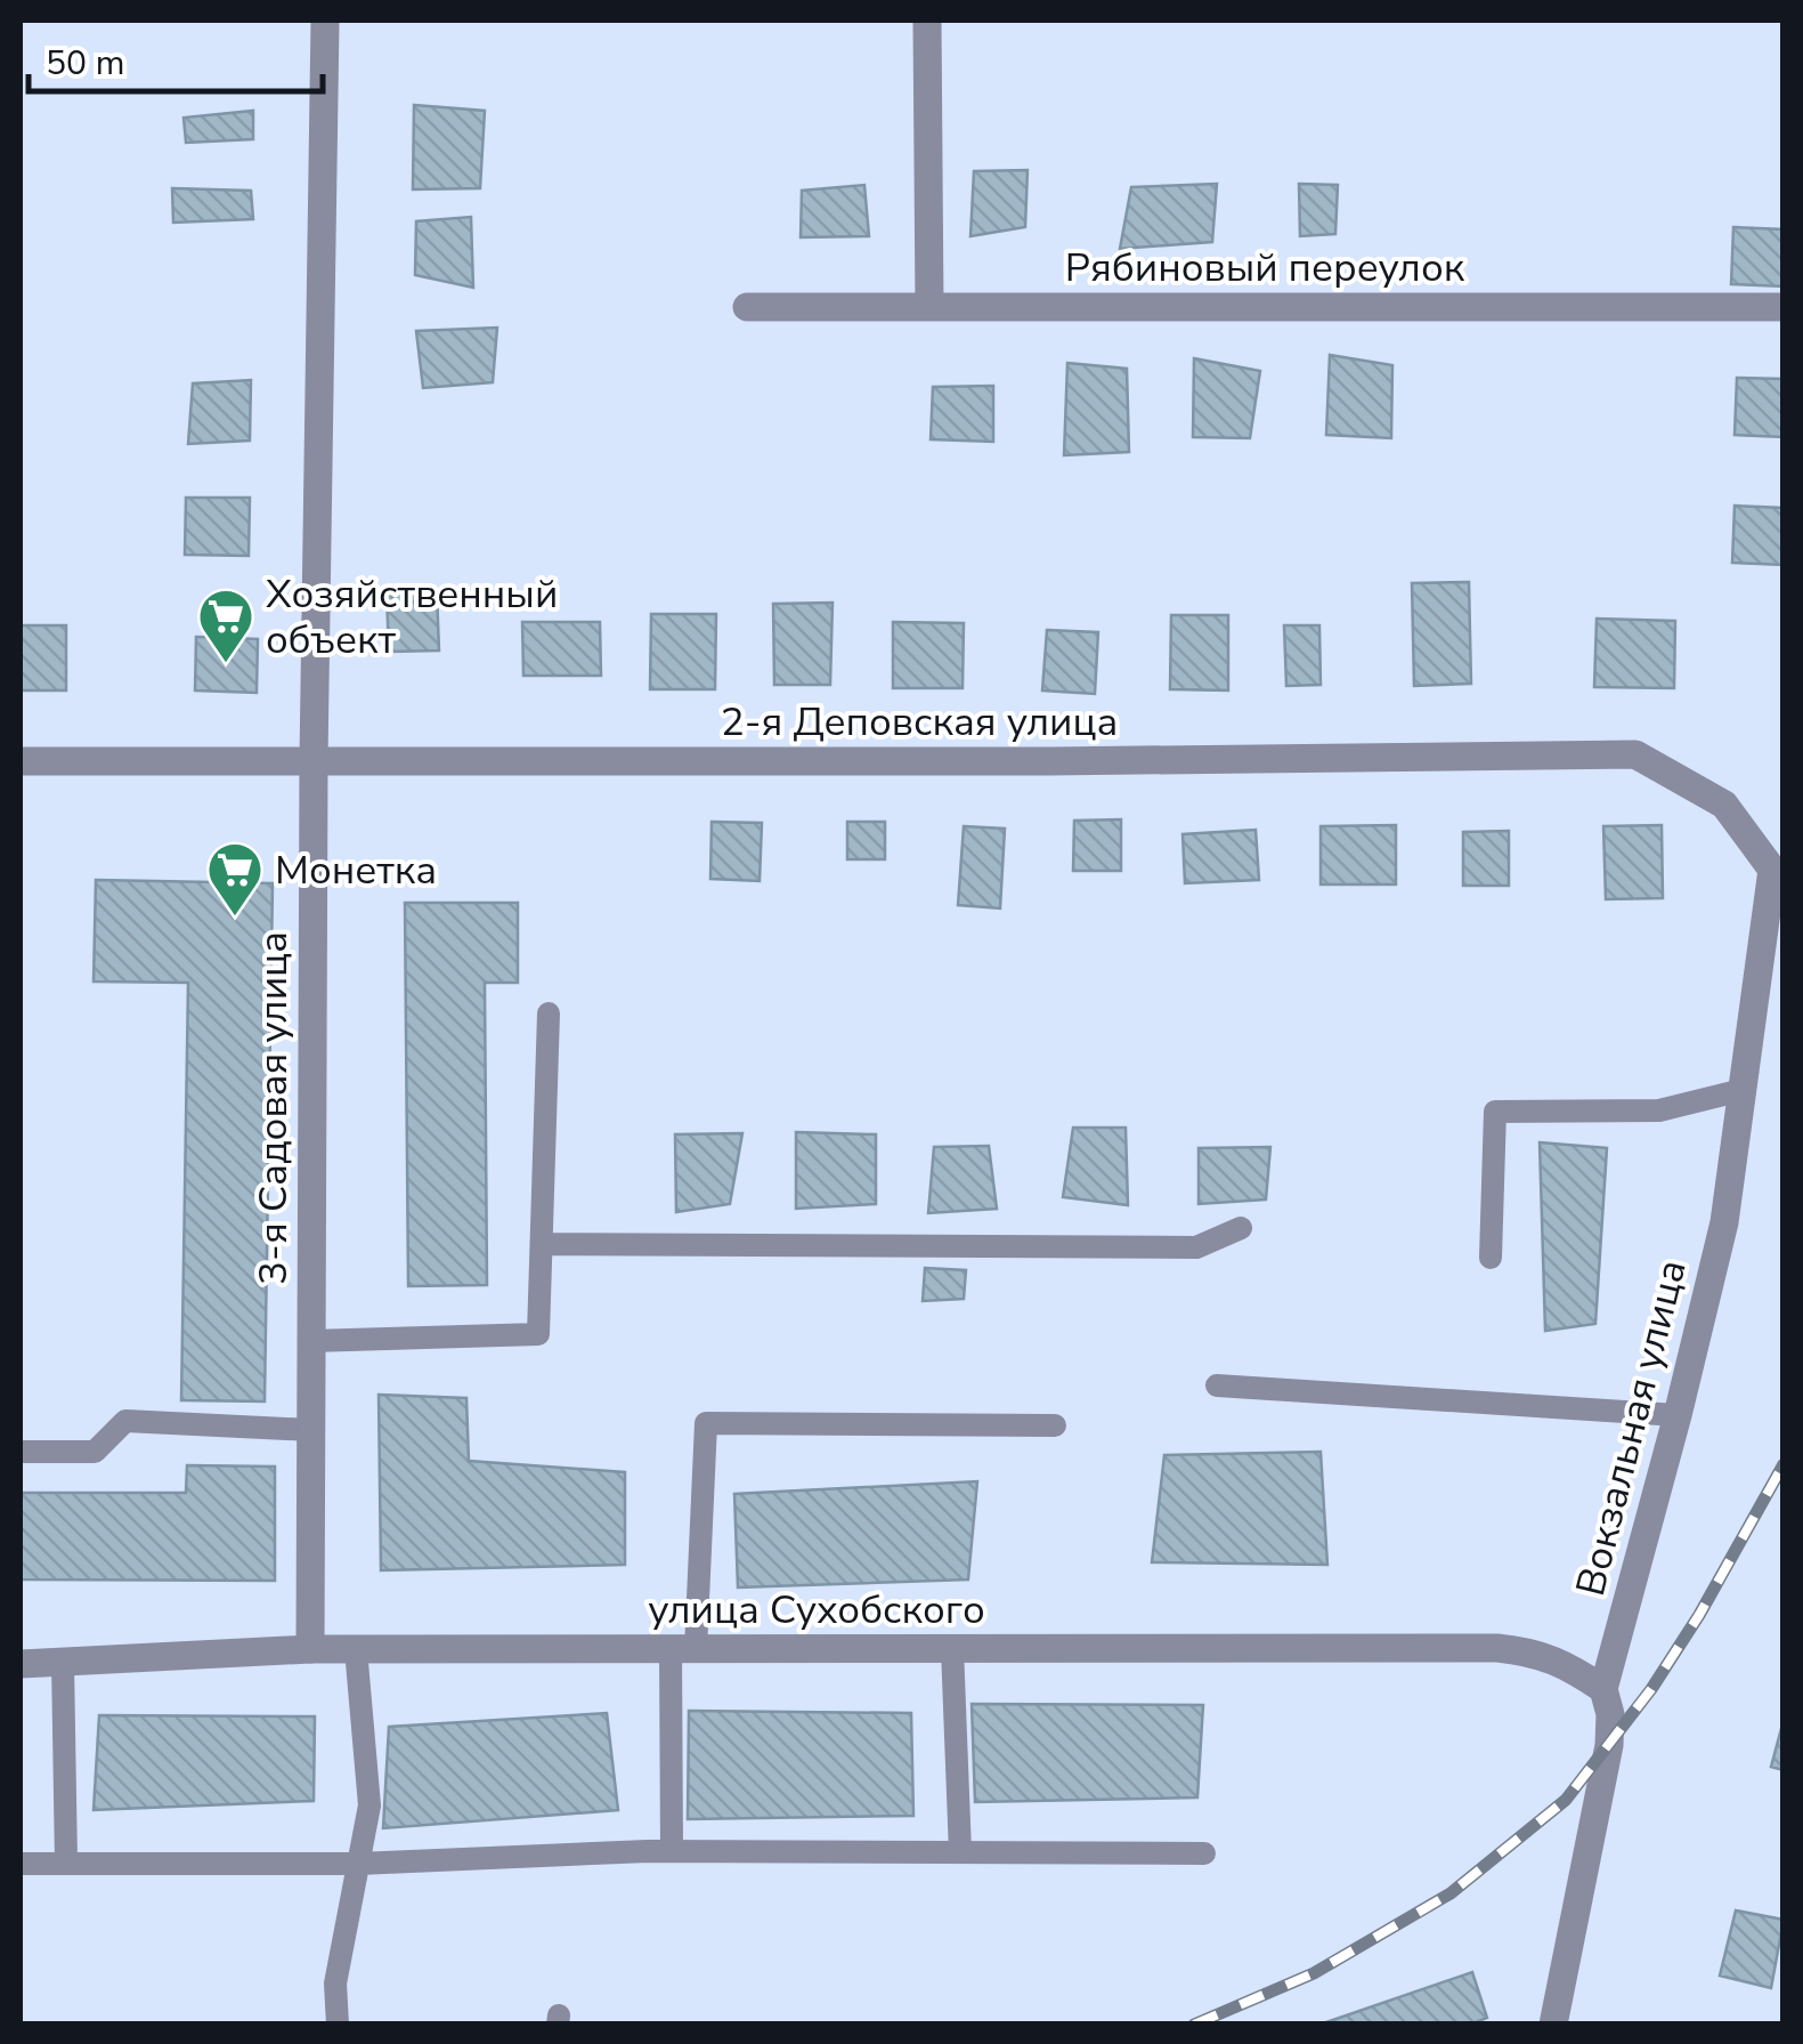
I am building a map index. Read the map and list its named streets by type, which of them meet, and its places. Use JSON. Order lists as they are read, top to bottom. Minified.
{"streets":{"street":["Рябиновый переулок","2-я Деповская улица","3-я Садовая улица","Вокзальная улица","улица Сухобского"]},"crossings":[["2-я Деповская улица","3-я Садовая улица"],["2-я Деповская улица","Вокзальная улица"],["3-я Садовая улица","улица Сухобского"],["Вокзальная улица","улица Сухобского"]],"places":{"supermarket":["Хозяйственный объект","Монетка"]},"scale_bar":"50 m"}
